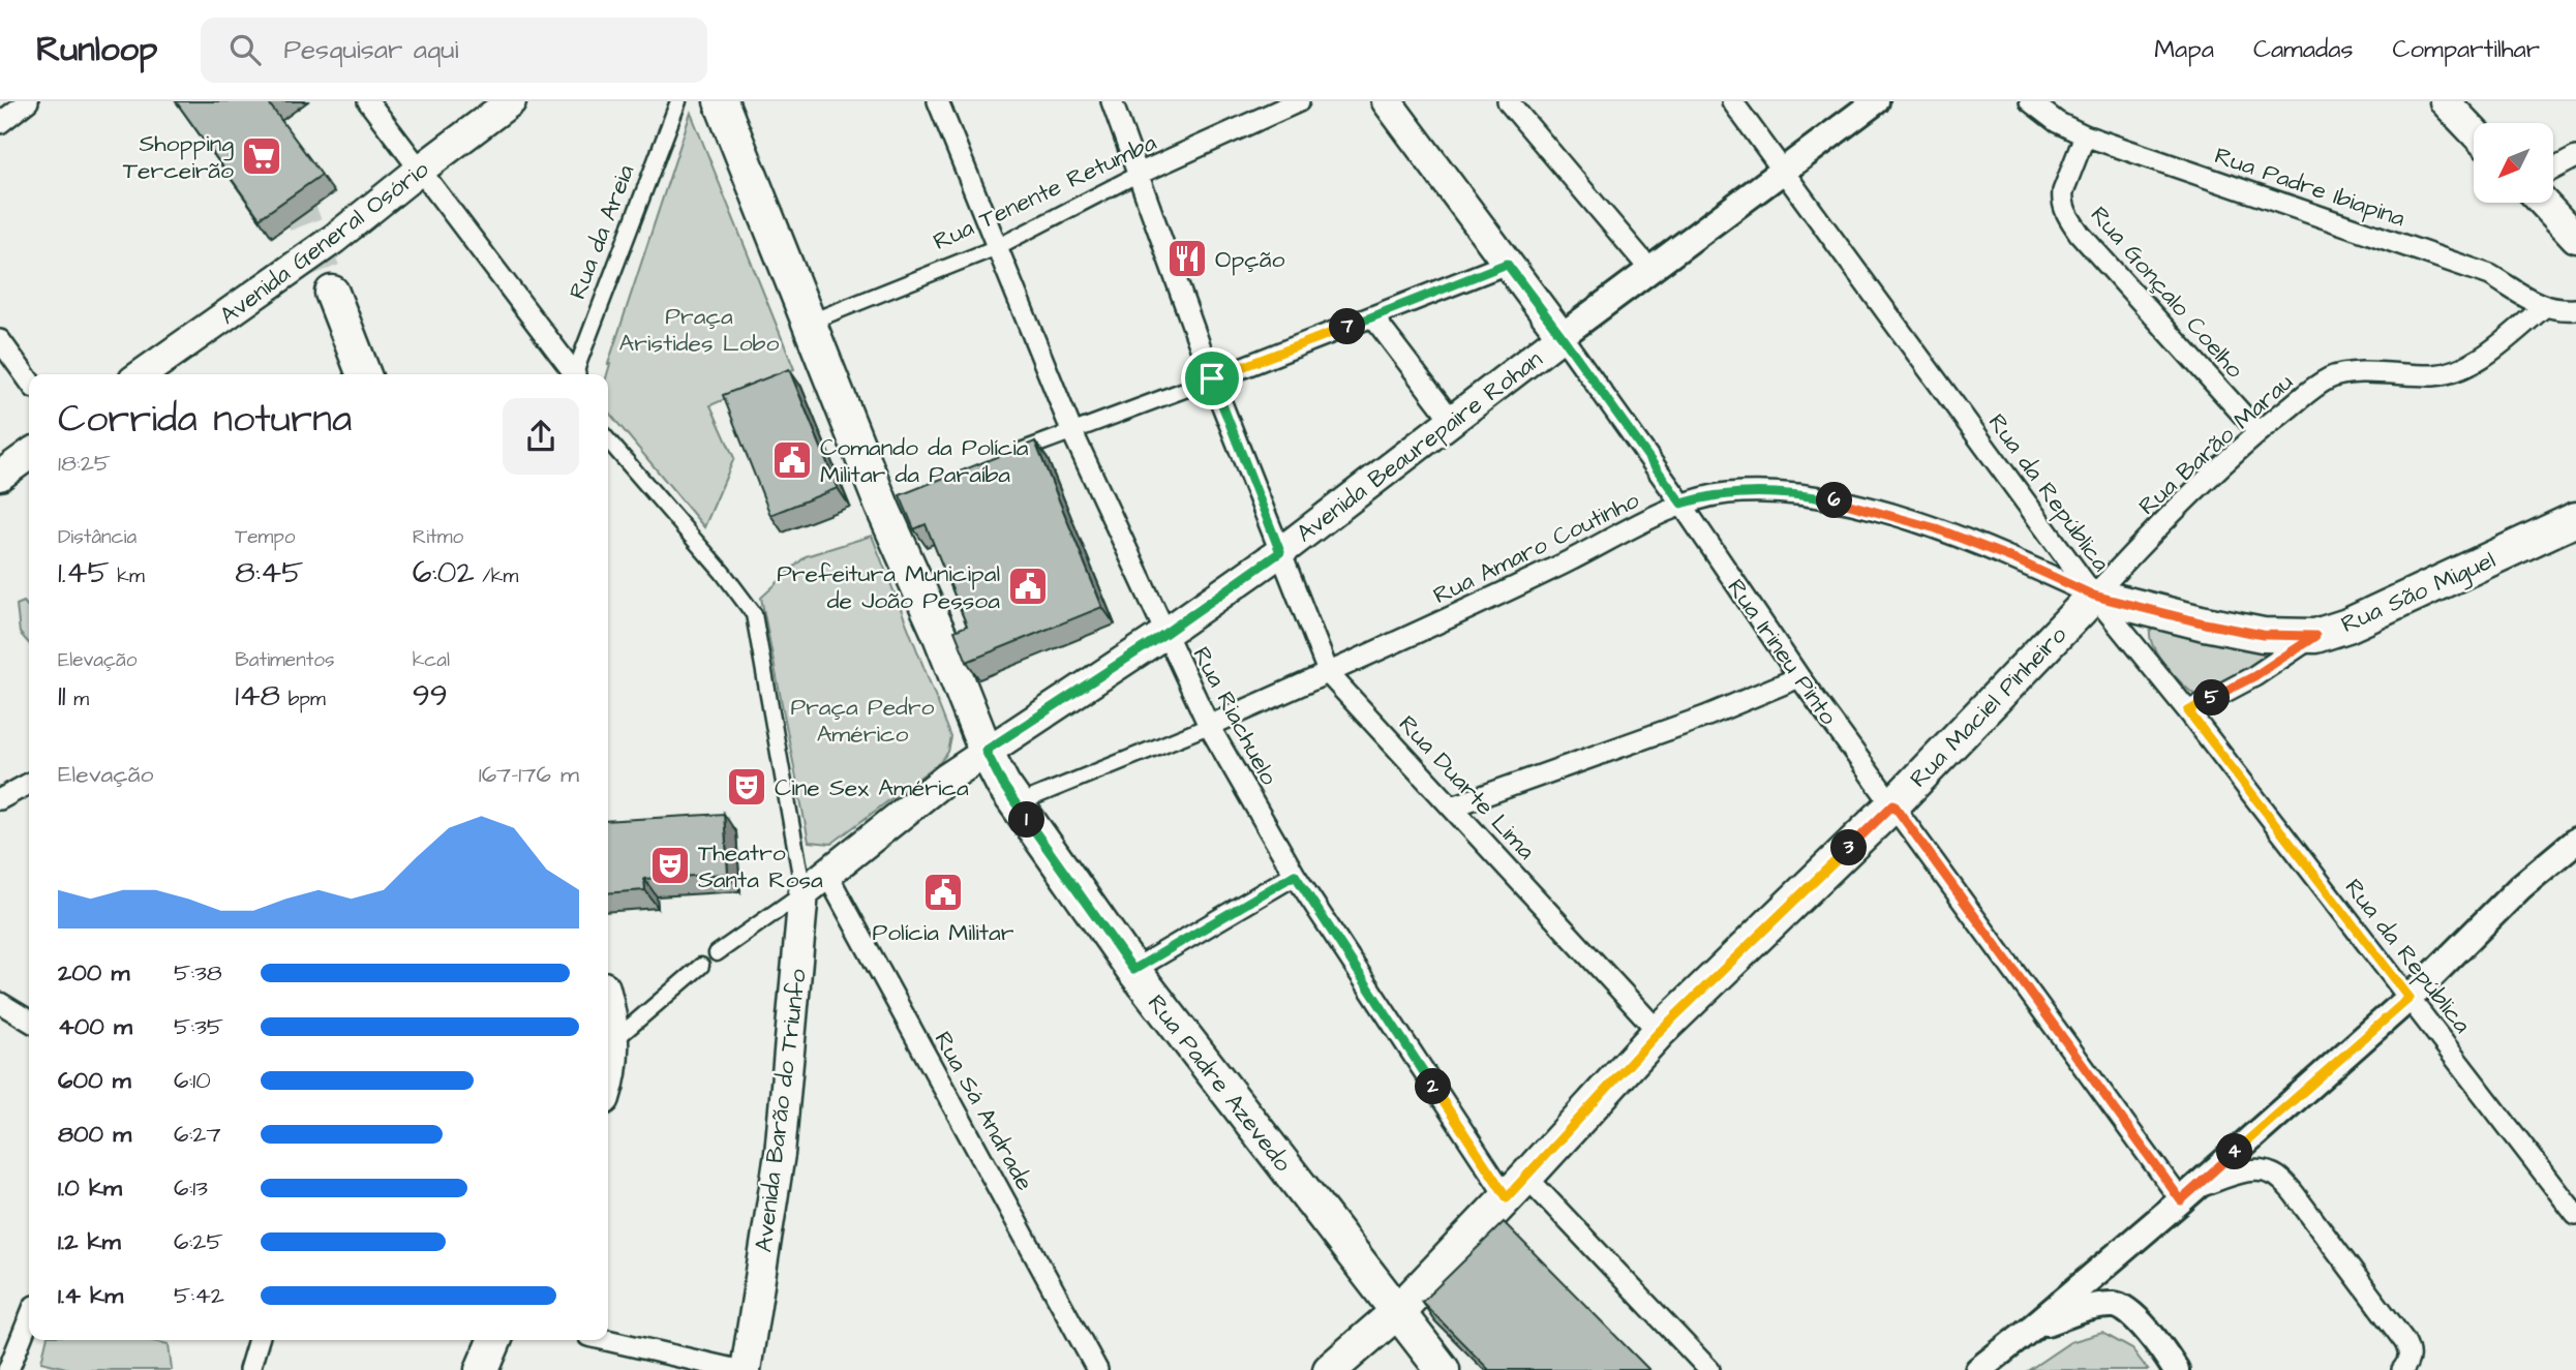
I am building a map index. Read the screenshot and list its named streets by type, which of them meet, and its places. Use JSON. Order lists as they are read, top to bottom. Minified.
{"streets":{"main road":["Avenida General Osório","Avenida Beaurepaire Rohan","Rua São Miguel","Rua Irineu Pinto","Rua Maciel Pinheiro","Rua Padre Azevedo","Avenida Barão do Triunfo"],"street":["Rua Padre Ibiapina","Rua Tenente Retumba","Rua da Areia","Rua Gonçalo Coelho","Rua Barão Marau","Rua da República","Rua Amaro Coutinho","Rua Riachuelo","Rua Duarte Lima","Rua Sá Andrade"]},"crossings":[["Rua Padre Ibiapina","Rua Gonçalo Coelho"],["Rua Padre Ibiapina","Rua Barão Marau"],["Rua Tenente Retumba","Rua Riachuelo"],["Rua Tenente Retumba","Rua Duarte Lima"],["Rua Gonçalo Coelho","Rua Barão Marau"],["Rua Barão Marau","Rua da República"],["Rua Barão Marau","Rua Amaro Coutinho"],["Rua Barão Marau","Rua Maciel Pinheiro"],["Avenida Beaurepaire Rohan","Rua da República"],["Avenida Beaurepaire Rohan","Rua Irineu Pinto"],["Avenida Beaurepaire Rohan","Rua Riachuelo"],["Avenida Beaurepaire Rohan","Rua Duarte Lima"],["Avenida Beaurepaire Rohan","Rua Padre Azevedo"],["Rua da República","Rua Amaro Coutinho"],["Rua da República","Rua São Miguel"],["Rua da República","Rua Maciel Pinheiro"],["Rua Amaro Coutinho","Rua Irineu Pinto"],["Rua Amaro Coutinho","Rua Maciel Pinheiro"],["Rua Amaro Coutinho","Rua Riachuelo"],["Rua Amaro Coutinho","Rua Duarte Lima"],["Rua Amaro Coutinho","Rua Padre Azevedo"],["Rua Irineu Pinto","Rua Maciel Pinheiro"],["Rua Maciel Pinheiro","Rua Riachuelo"],["Rua Maciel Pinheiro","Rua Duarte Lima"],["Rua Maciel Pinheiro","Rua Padre Azevedo"]],"parks":["Praça Aristides Lobo","Praça Pedro Américo"],"places":{"supermarket":["Shopping Terceirão"],"restaurant":["Opção"],"public building":["Comando da Polícia Militar da Paraíba","Prefeitura Municipal de João Pessoa","Polícia Militar"],"theatre":["Cine Sex América","Theatro Santa Rosa"]},"north":"bottom left","page":{"header":"Runloop","search":"Pesquisar aqui","nav":["Mapa","Camadas","Compartilhar"],"pins":["7","6","5","1","3","2","4"],"heading":["Corrida noturna","18:25"],"stats":[["Distância","1.45 km"],["Tempo","8:45"],["Ritmo","6:02 /km"],["Elevação","11 m"],["Batimentos","148 bpm"],["kcal","99"]],"chart":["Elevação","167–176 m"],"list":[{"name":"200 m","note":"5:38"},{"name":"400 m","note":"5:35"},{"name":"600 m","note":"6:10"},{"name":"800 m","note":"6:27"},{"name":"1.0 km","note":"6:13"},{"name":"1.2 km","note":"6:25"},{"name":"1.4 km","note":"5:42"}]}}
